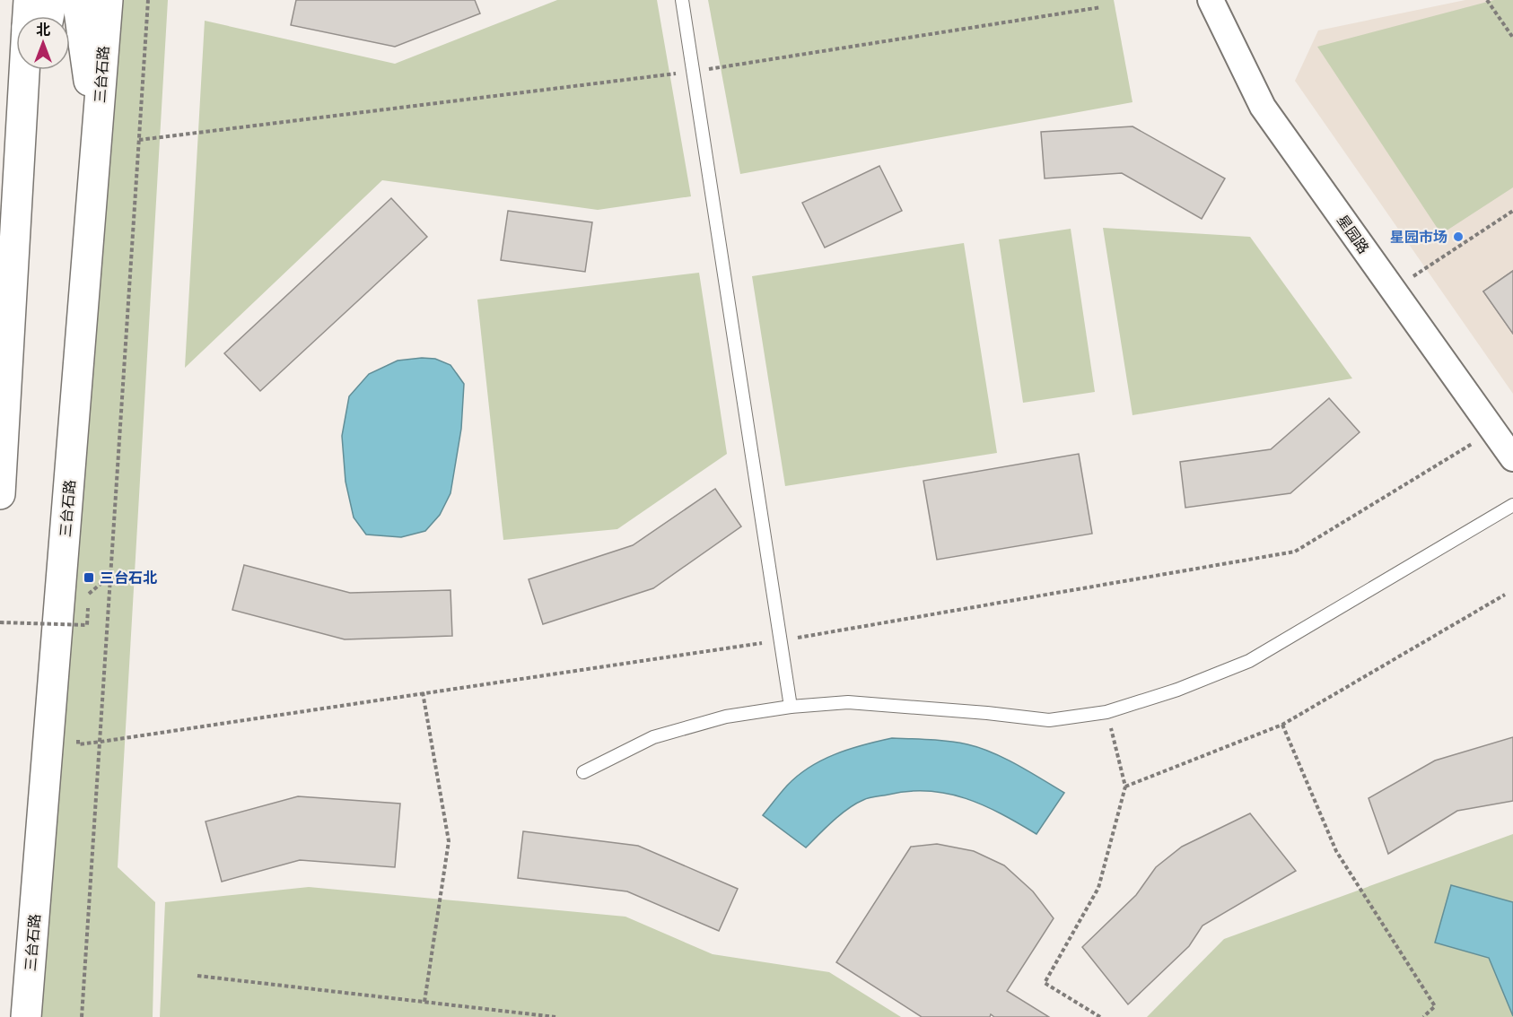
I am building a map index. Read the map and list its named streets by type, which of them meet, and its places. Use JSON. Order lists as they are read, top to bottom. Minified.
{"streets":{"main road":["三台石路"],"street":["星园路"]},"places":{"other":["星园市场"],"transit":["三台石北"]},"north":"top"}
